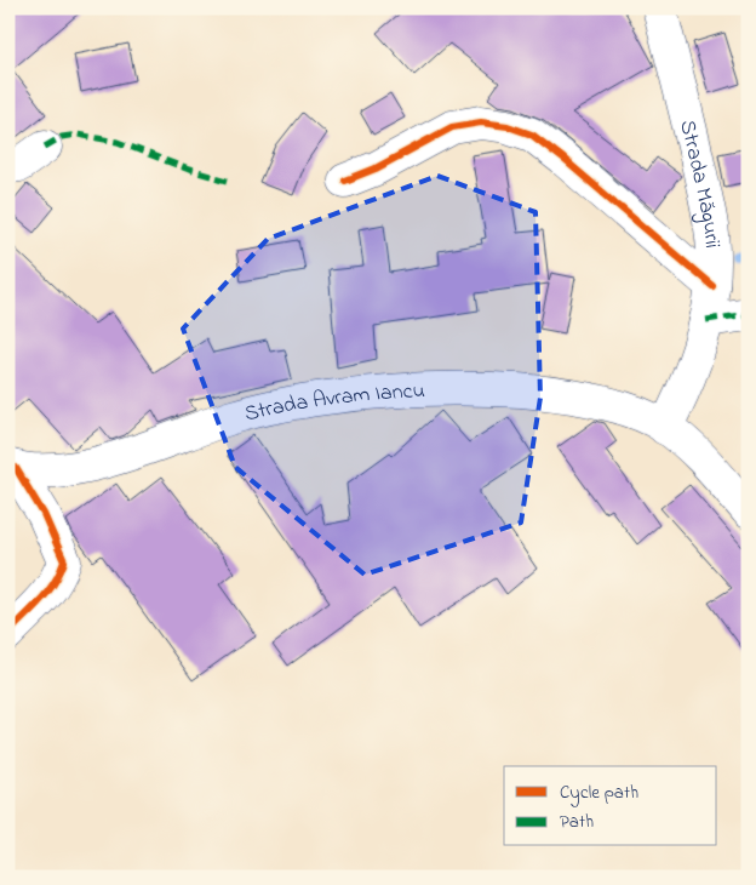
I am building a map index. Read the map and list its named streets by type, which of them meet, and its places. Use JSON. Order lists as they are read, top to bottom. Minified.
{"streets":{"street":["Strada Măgurii","Strada Avram Iancu"]},"crossings":[["Strada Măgurii","Strada Avram Iancu"]],"legend":["Cycle path","Path"]}
